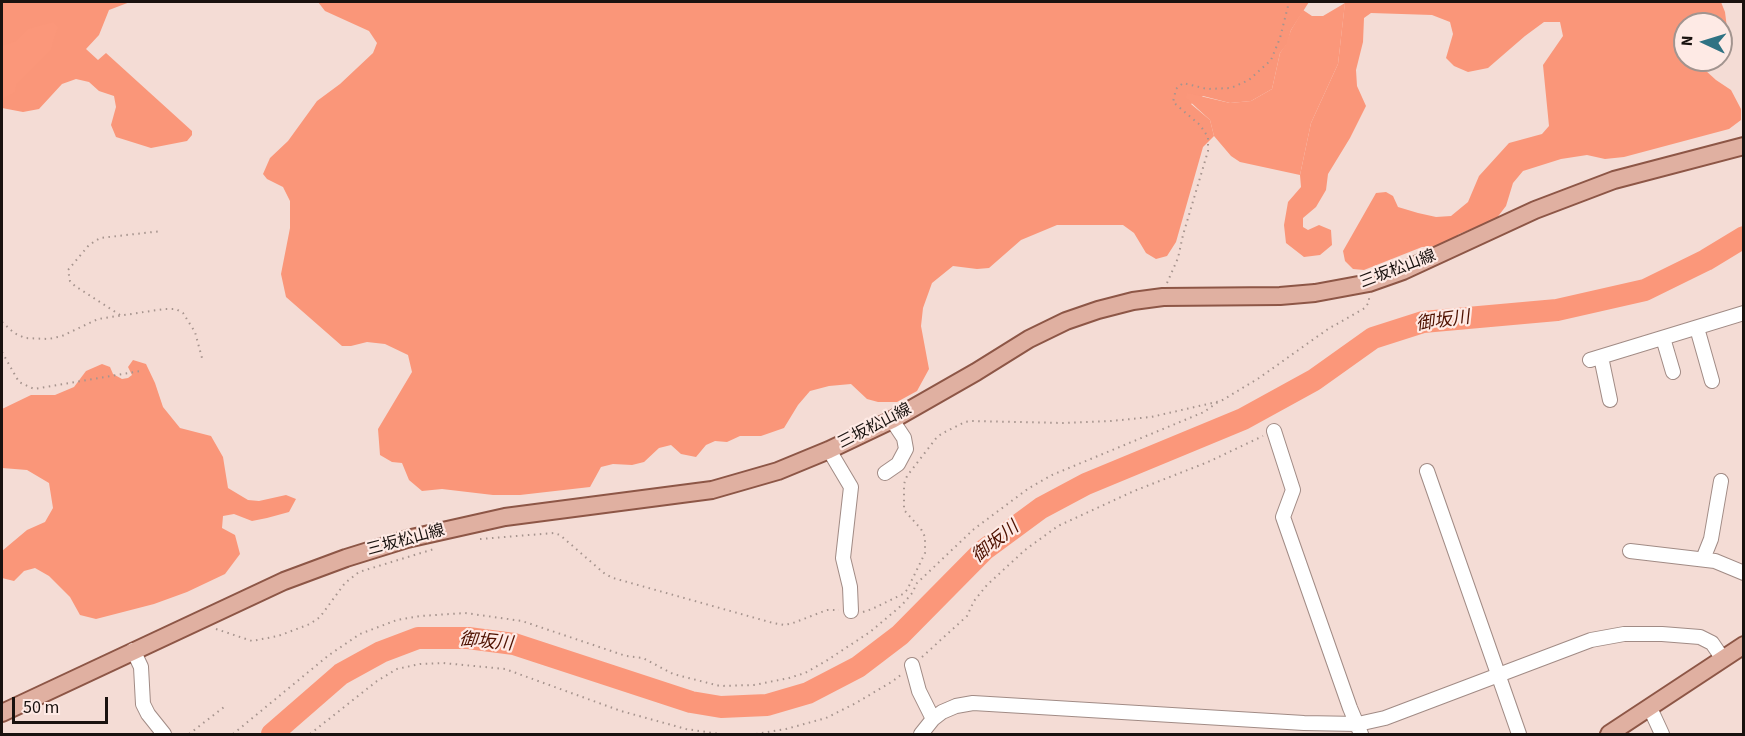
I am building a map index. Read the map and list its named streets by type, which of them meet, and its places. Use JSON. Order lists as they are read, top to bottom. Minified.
{"streets":{"main road":["三坂松山線"]},"water":["御坂川"],"scale_bar":"50 m","north":"left"}
